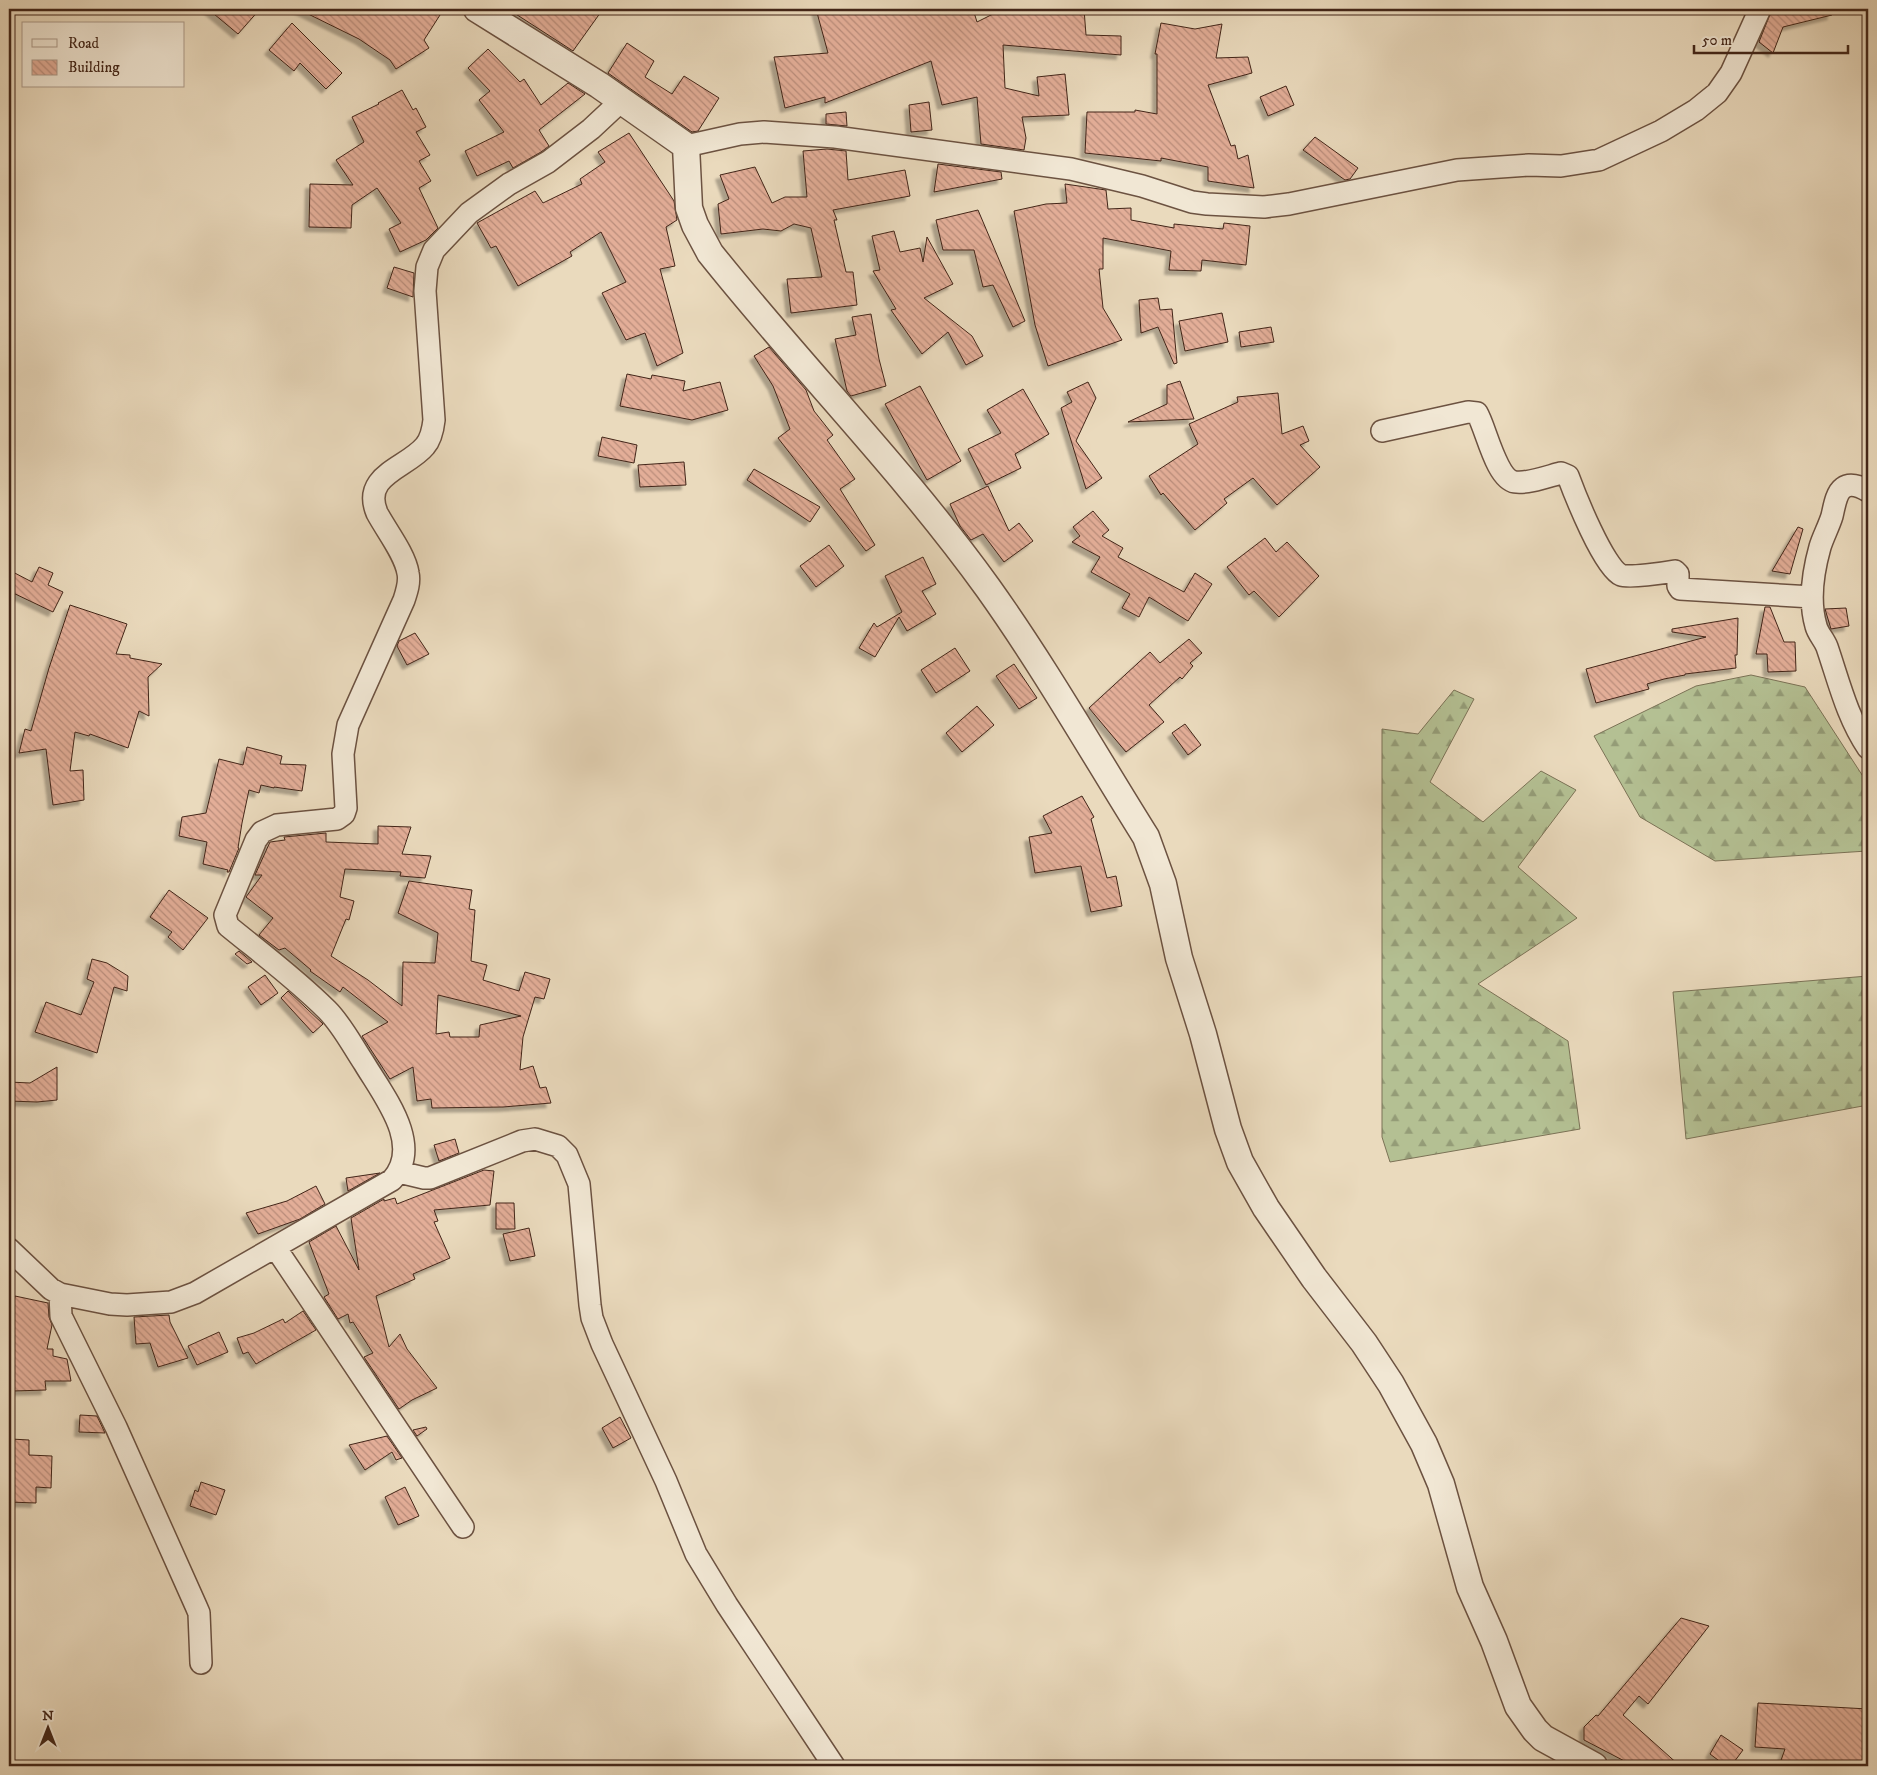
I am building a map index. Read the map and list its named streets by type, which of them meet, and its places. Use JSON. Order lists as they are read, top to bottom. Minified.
{"legend":["Road","Building"],"scale_bar":"50 m","north":"top"}
